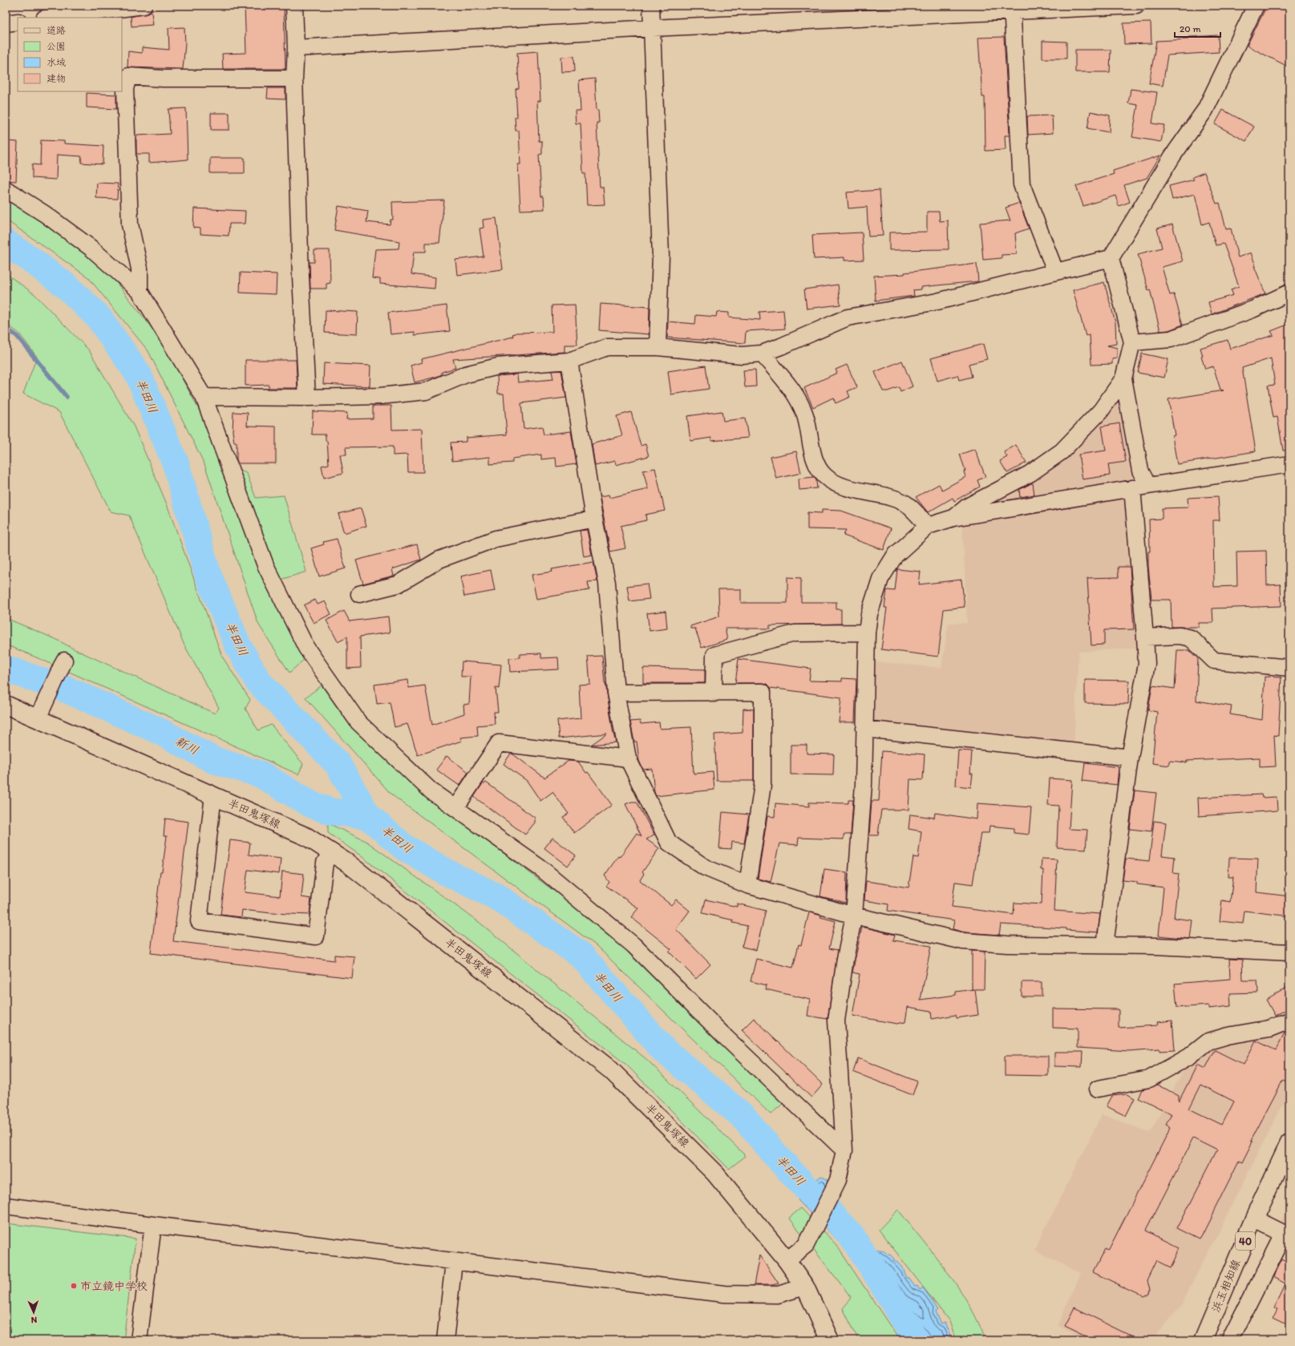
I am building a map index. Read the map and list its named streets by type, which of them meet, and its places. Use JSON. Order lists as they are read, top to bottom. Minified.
{"streets":{"main road":["半田鬼塚線","40","浜玉相知線"]},"water":["半田川","新川"],"places":["市立鏡中学校"],"legend":["道路","公園","水域","建物"],"scale_bar":"20 m","north":"bottom"}
